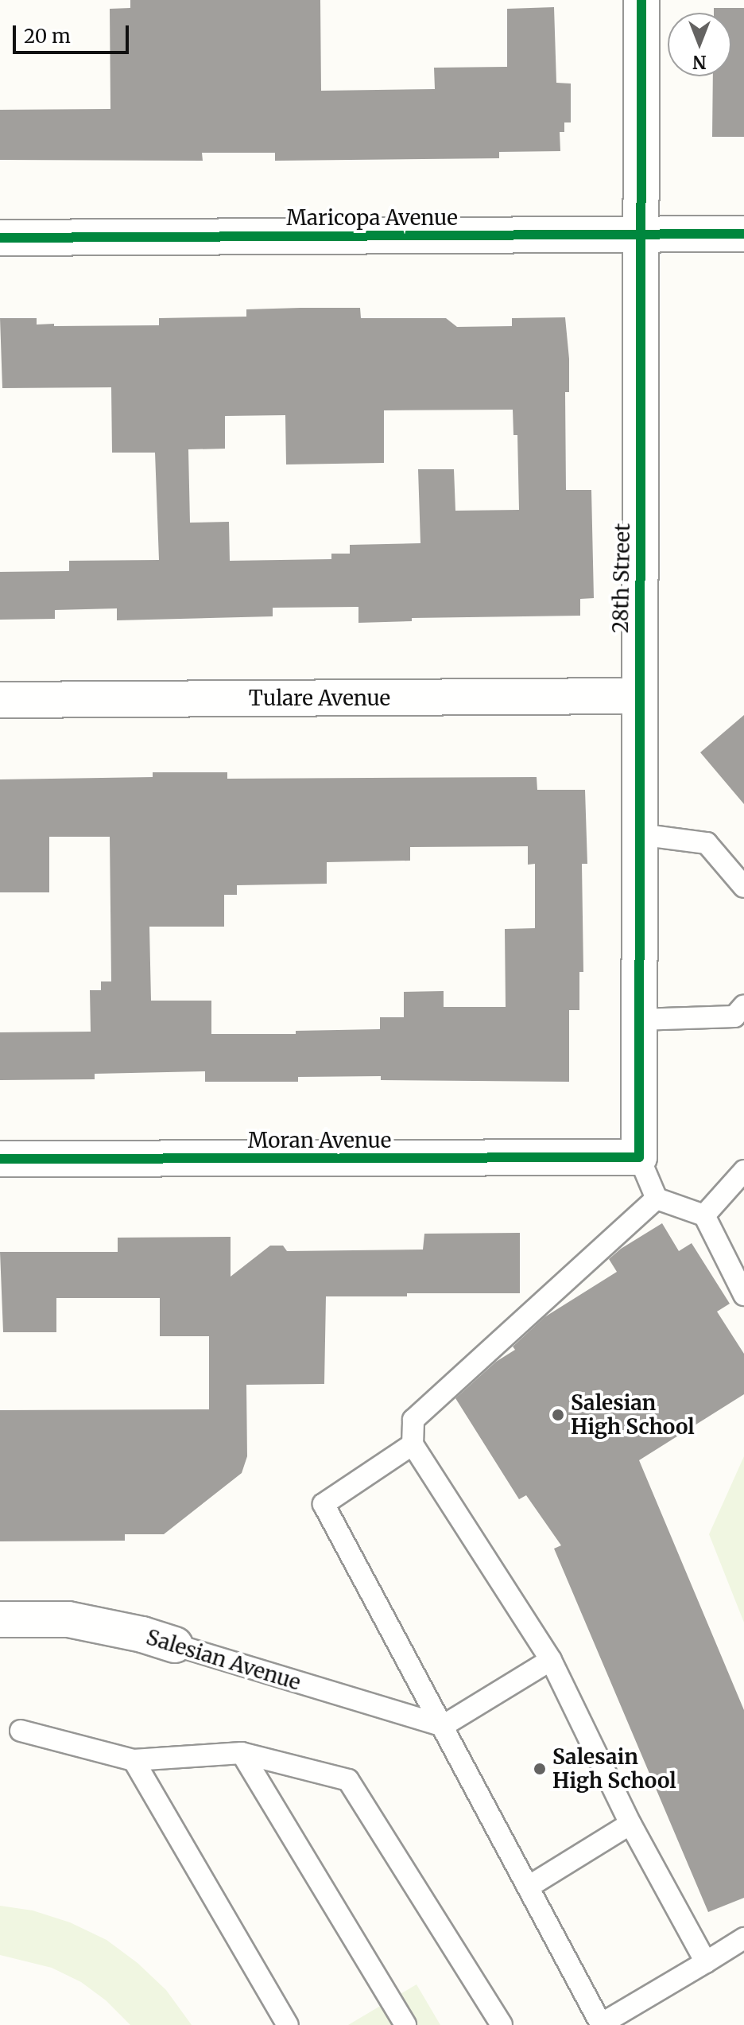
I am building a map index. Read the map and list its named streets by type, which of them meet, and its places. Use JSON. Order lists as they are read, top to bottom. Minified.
{"streets":{"street":["Maricopa Avenue","28th Street","Tulare Avenue","Moran Avenue","Salesian Avenue"]},"crossings":[["Maricopa Avenue","28th Street"],["28th Street","Tulare Avenue"],["28th Street","Moran Avenue"]],"places":["Salesian High School","Salesain High School"],"scale_bar":"20 m","north":"bottom"}
